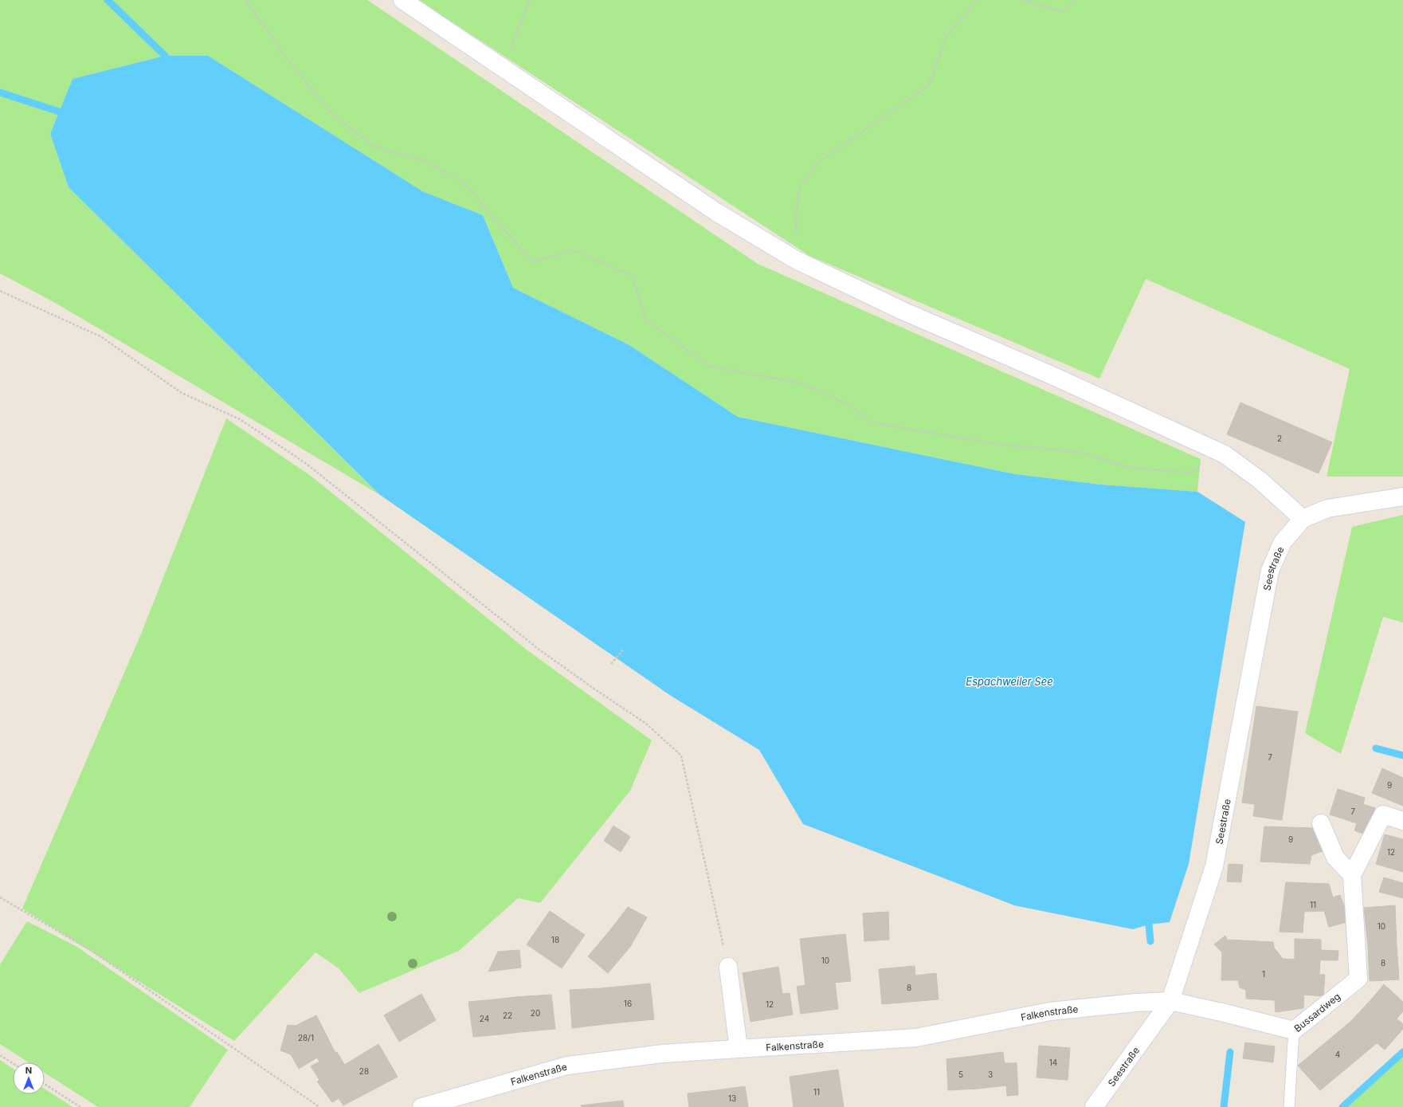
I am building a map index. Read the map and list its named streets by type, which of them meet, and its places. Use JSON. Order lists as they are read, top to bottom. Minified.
{"streets":{"street":["Seestraße","Bussardweg","Falkenstraße"]},"crossings":[["Seestraße","Bussardweg"],["Seestraße","Falkenstraße"],["Bussardweg","Falkenstraße"]],"water":["Espachweiler See"],"house_numbers":["2","7","9","7","9","12","11","10","18","10","8","1","8","16","12","20","22","24","28/1","4","14","28","5","3","11","13"],"north":"top"}
